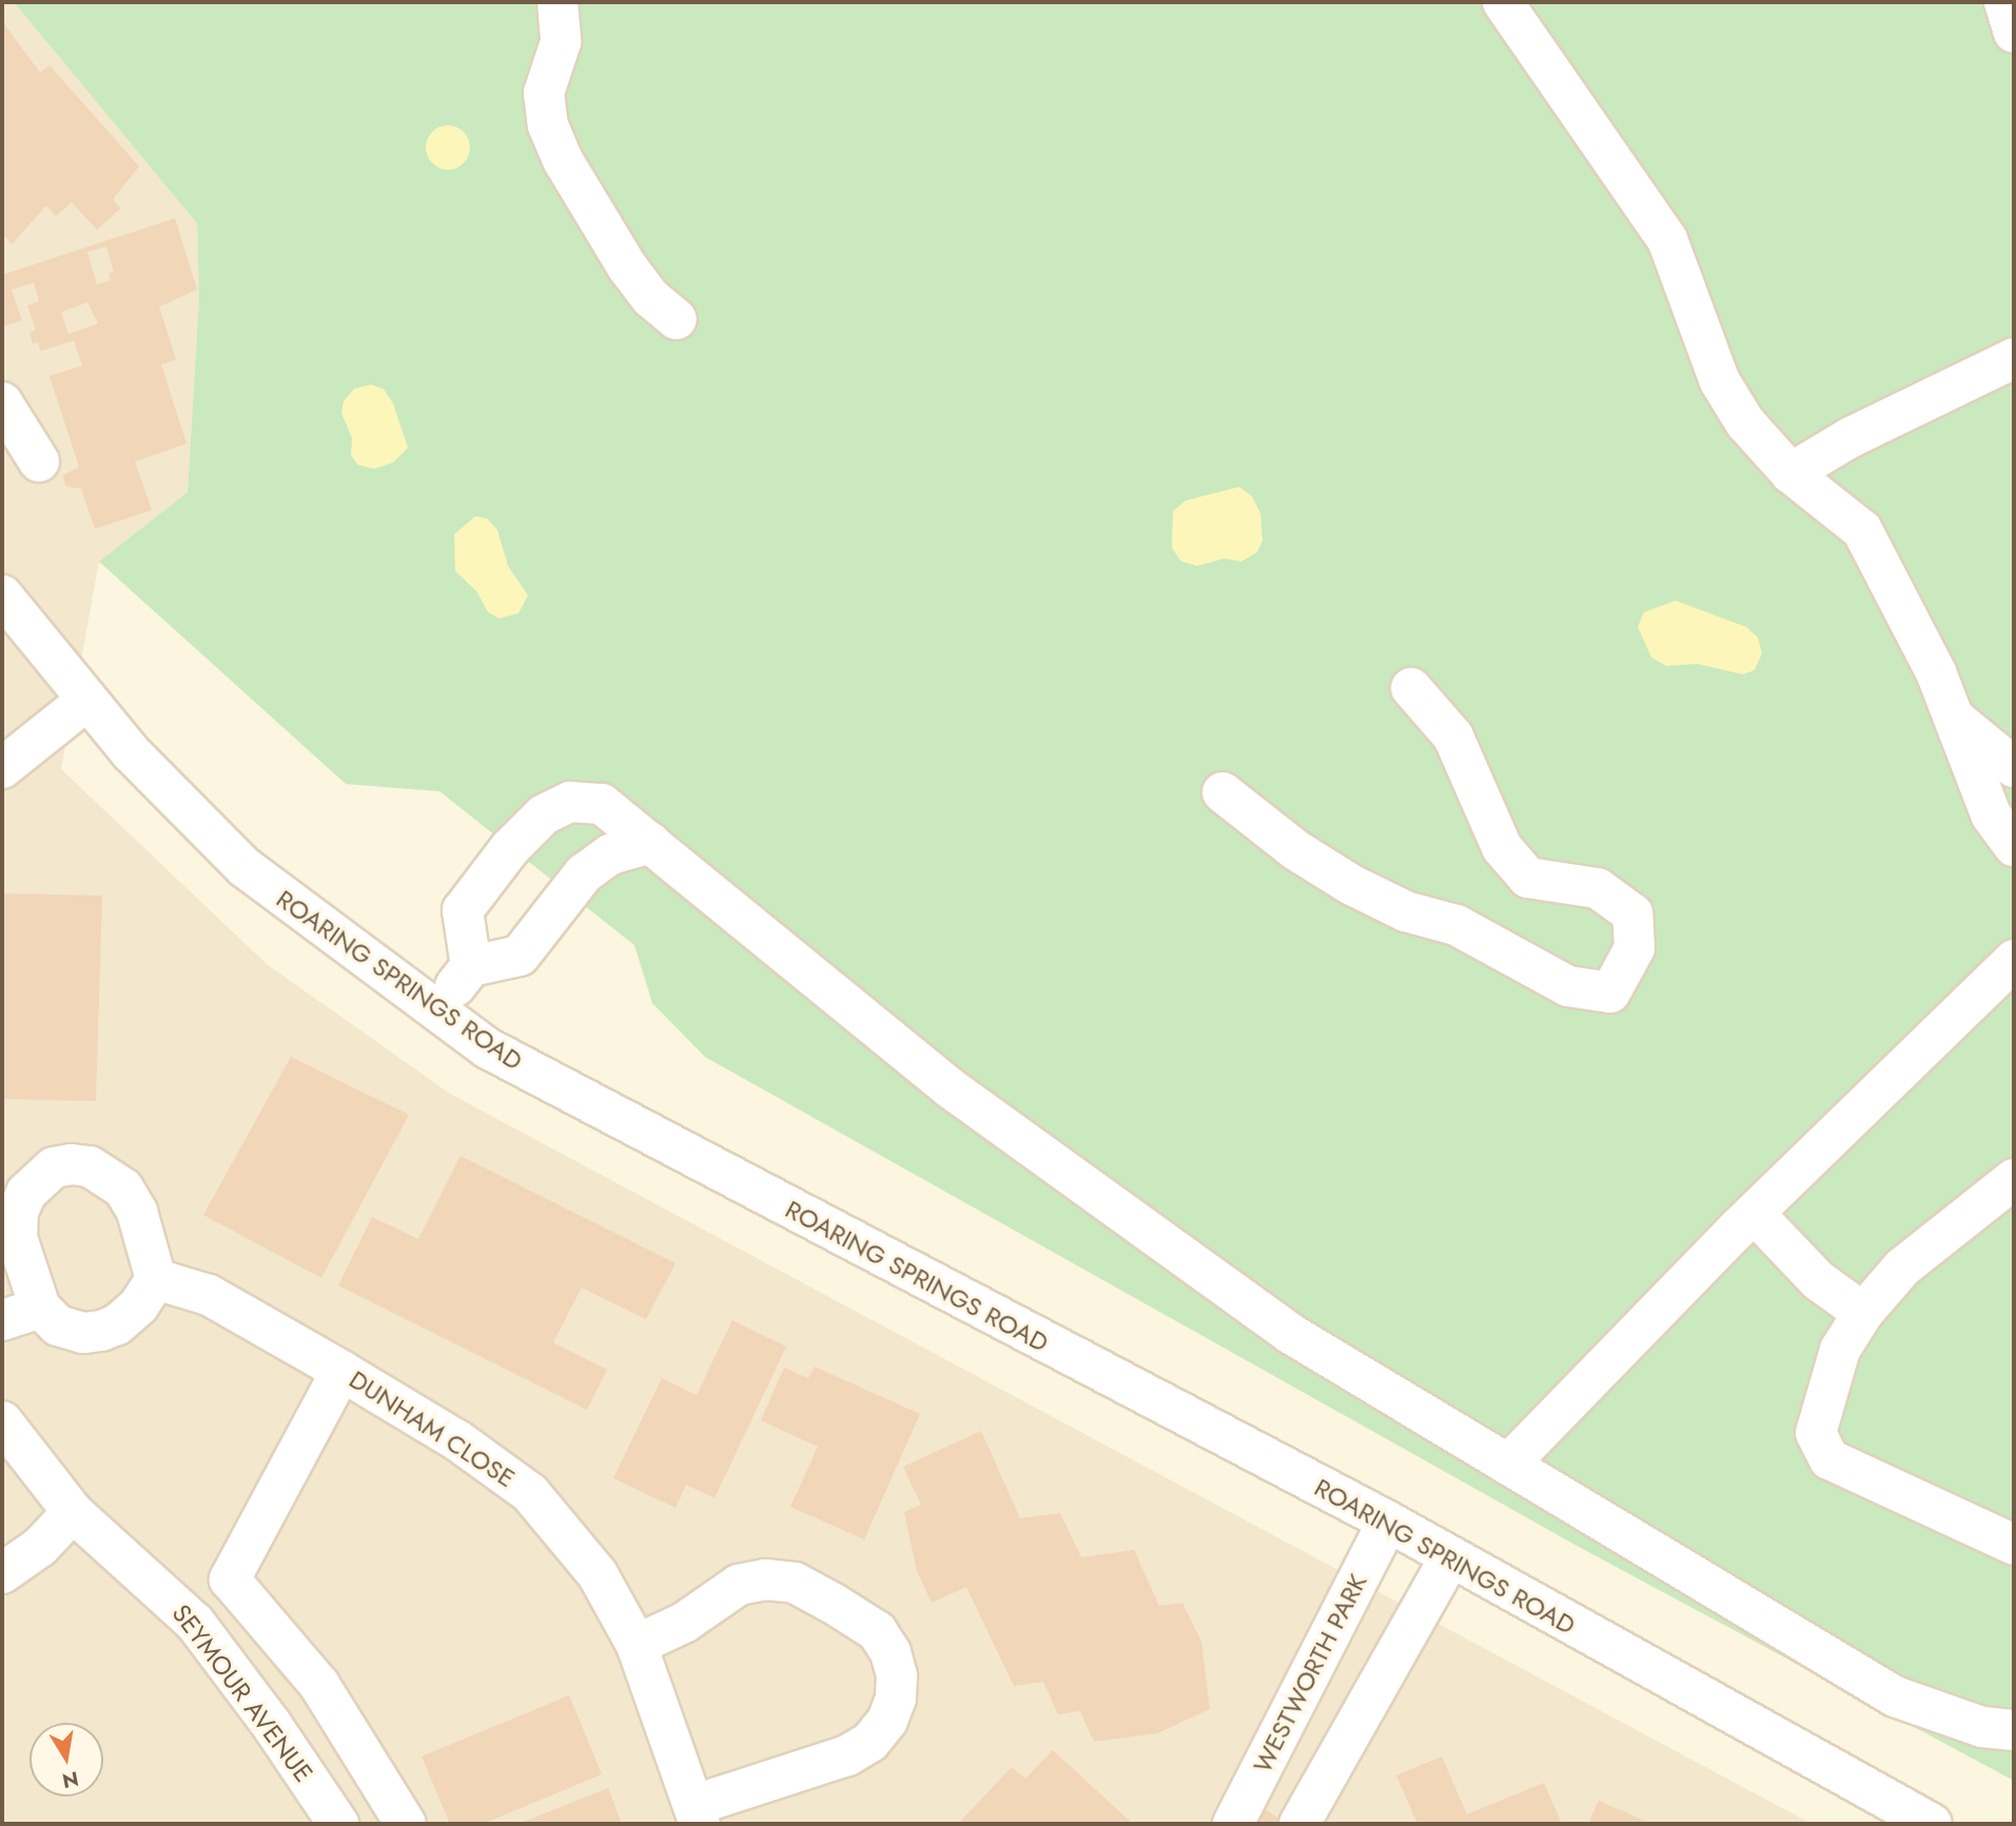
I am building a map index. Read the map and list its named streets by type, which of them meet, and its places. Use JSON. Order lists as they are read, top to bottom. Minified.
{"streets":{"street":["ROARING SPRINGS ROAD","DUNHAM CLOSE","WESTWORTH PARK","SEYMOUR AVENUE"]},"crossings":[["ROARING SPRINGS ROAD","WESTWORTH PARK"]],"north":"bottom"}
